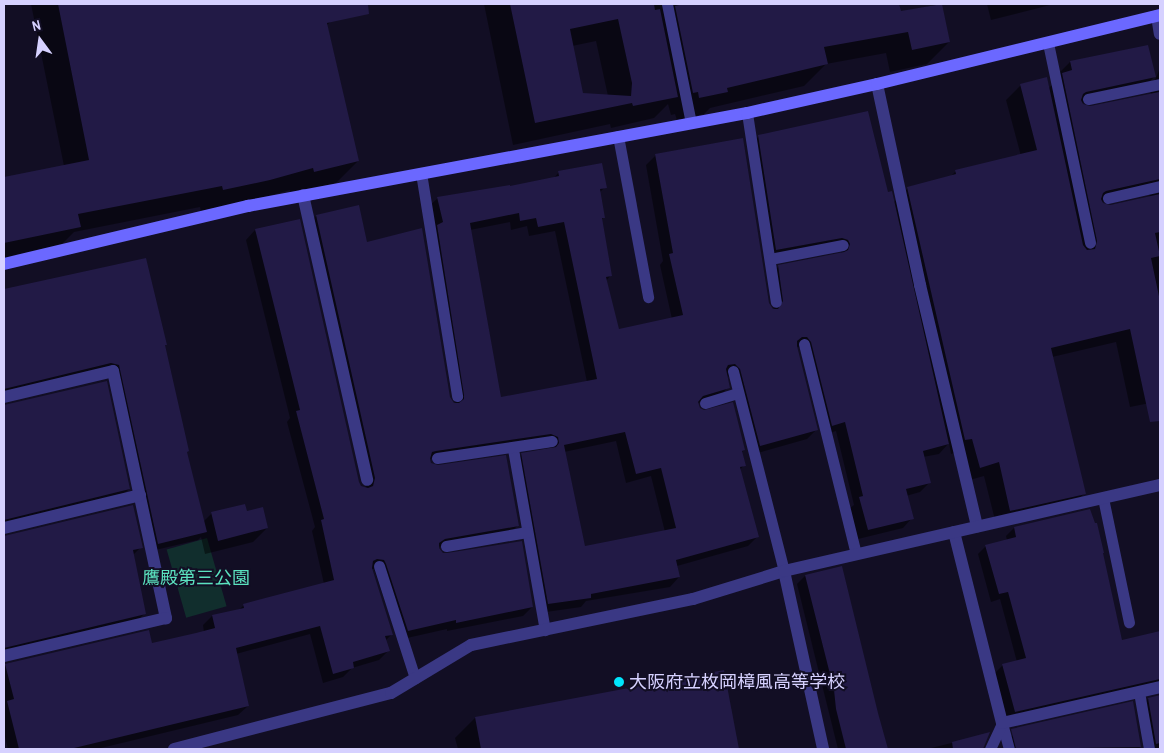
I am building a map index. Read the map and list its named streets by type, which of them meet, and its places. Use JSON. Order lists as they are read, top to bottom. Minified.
{"parks":["鷹殿第三公園"],"places":["大阪府立枚岡樟風高等学校"],"north":"top"}
